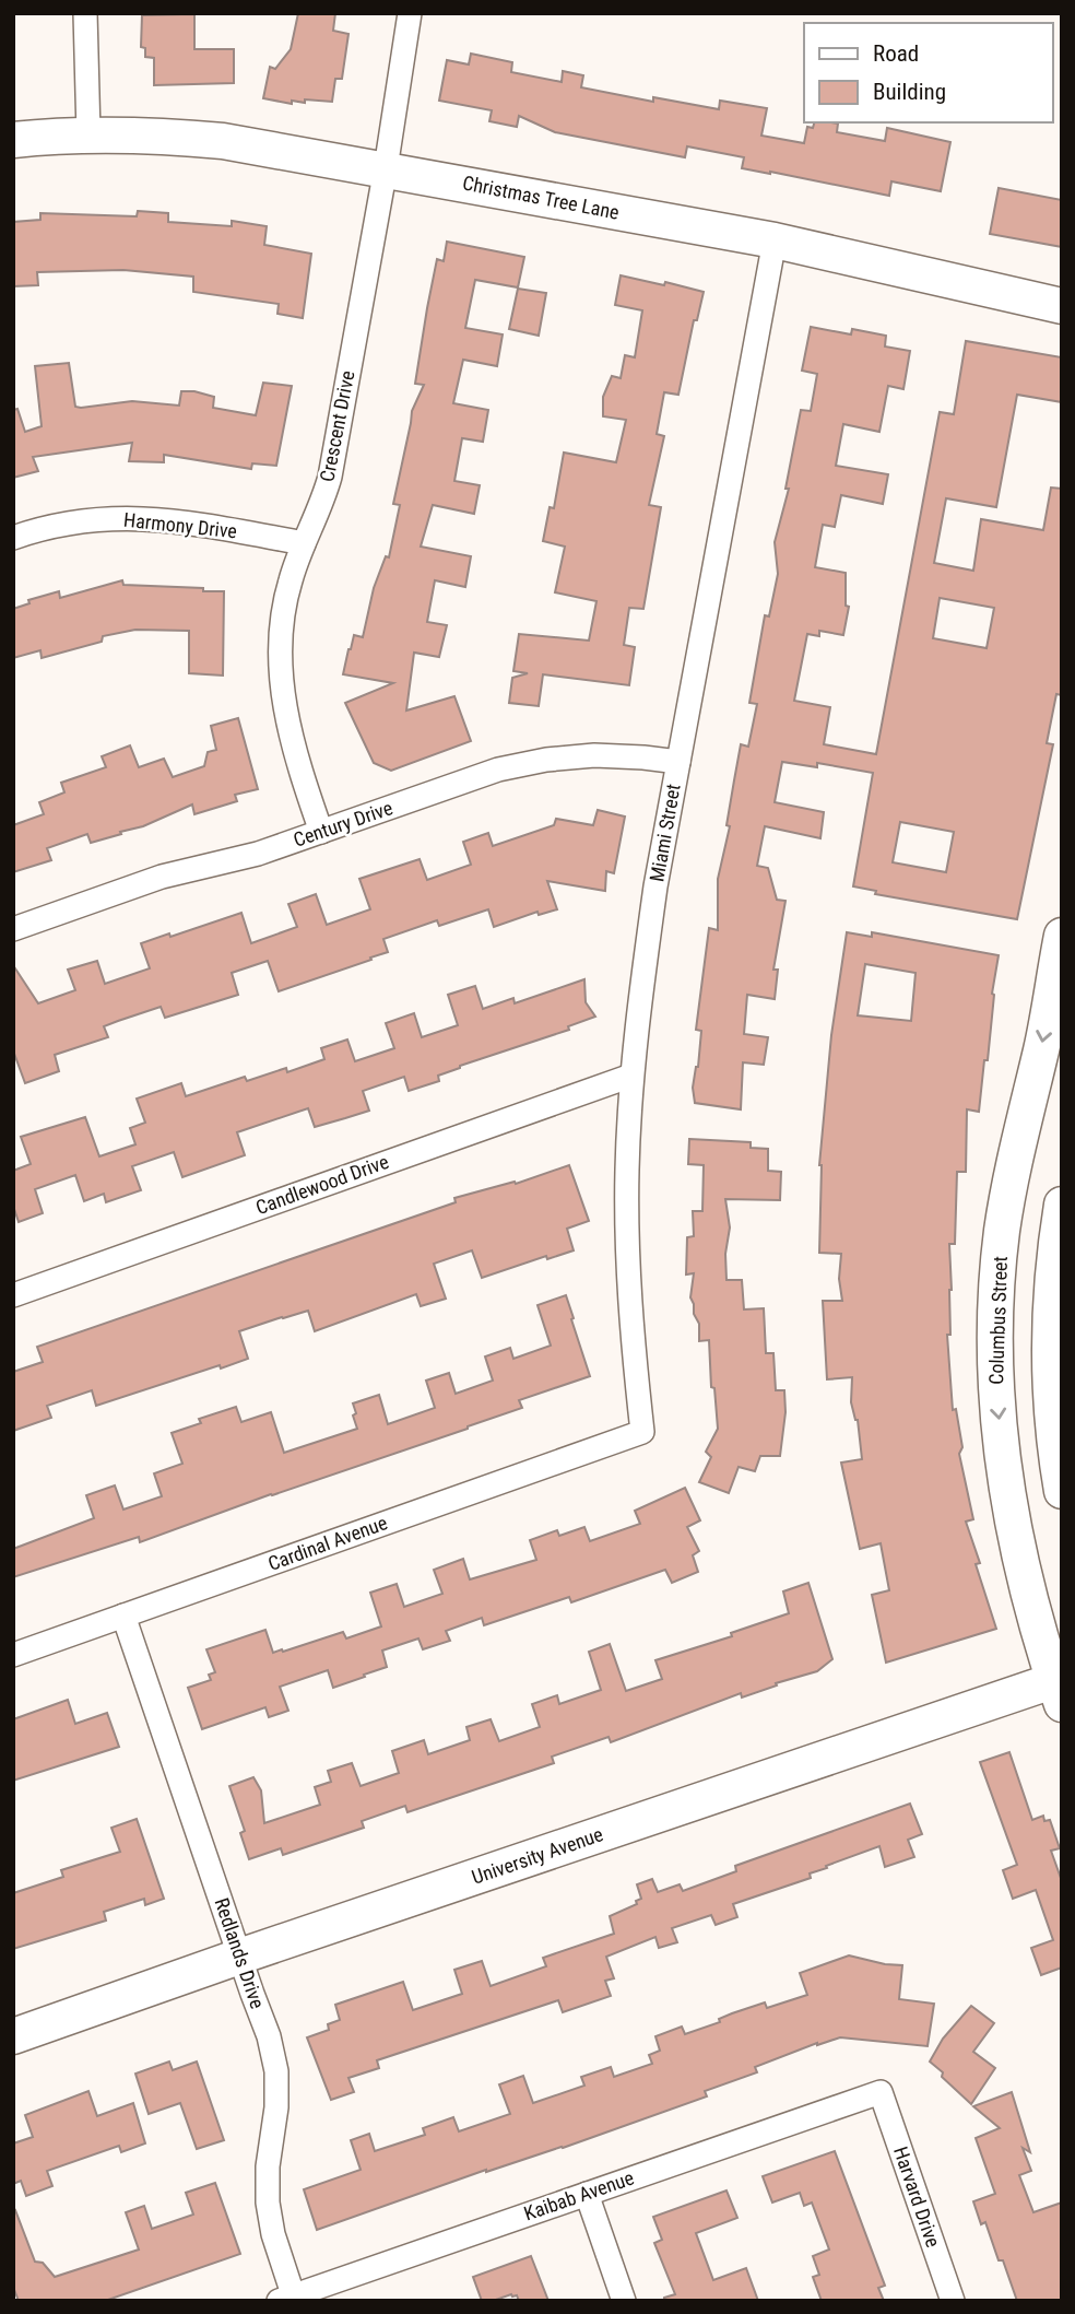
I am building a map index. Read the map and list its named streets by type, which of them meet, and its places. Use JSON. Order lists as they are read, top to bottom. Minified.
{"streets":{"street":["Christmas Tree Lane","Crescent Drive","Harmony Drive","Century Drive","Miami Street","Candlewood Drive","Columbus Street","Cardinal Avenue","University Avenue","Redlands Drive","Kaibab Avenue","Harvard Drive"]},"crossings":[["Christmas Tree Lane","Crescent Drive"],["Christmas Tree Lane","Miami Street"],["Crescent Drive","Harmony Drive"],["Crescent Drive","Century Drive"],["Century Drive","Miami Street"],["Miami Street","Candlewood Drive"],["Miami Street","Cardinal Avenue"],["Columbus Street","University Avenue"],["Cardinal Avenue","Redlands Drive"],["University Avenue","Redlands Drive"],["Redlands Drive","Kaibab Avenue"],["Kaibab Avenue","Harvard Drive"]],"legend":["Road","Building"]}
